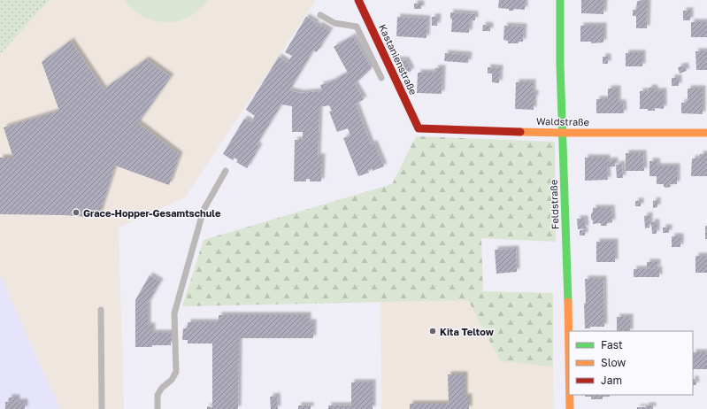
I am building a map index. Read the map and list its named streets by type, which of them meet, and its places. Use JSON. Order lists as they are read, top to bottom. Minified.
{"streets":{"street":["Kastanienstraße","Waldstraße","Feldstraße"]},"crossings":[["Kastanienstraße","Waldstraße"],["Waldstraße","Feldstraße"]],"places":["Grace-Hopper-Gesamtschule","Kita Teltow"],"legend":["Fast","Slow","Jam"]}
